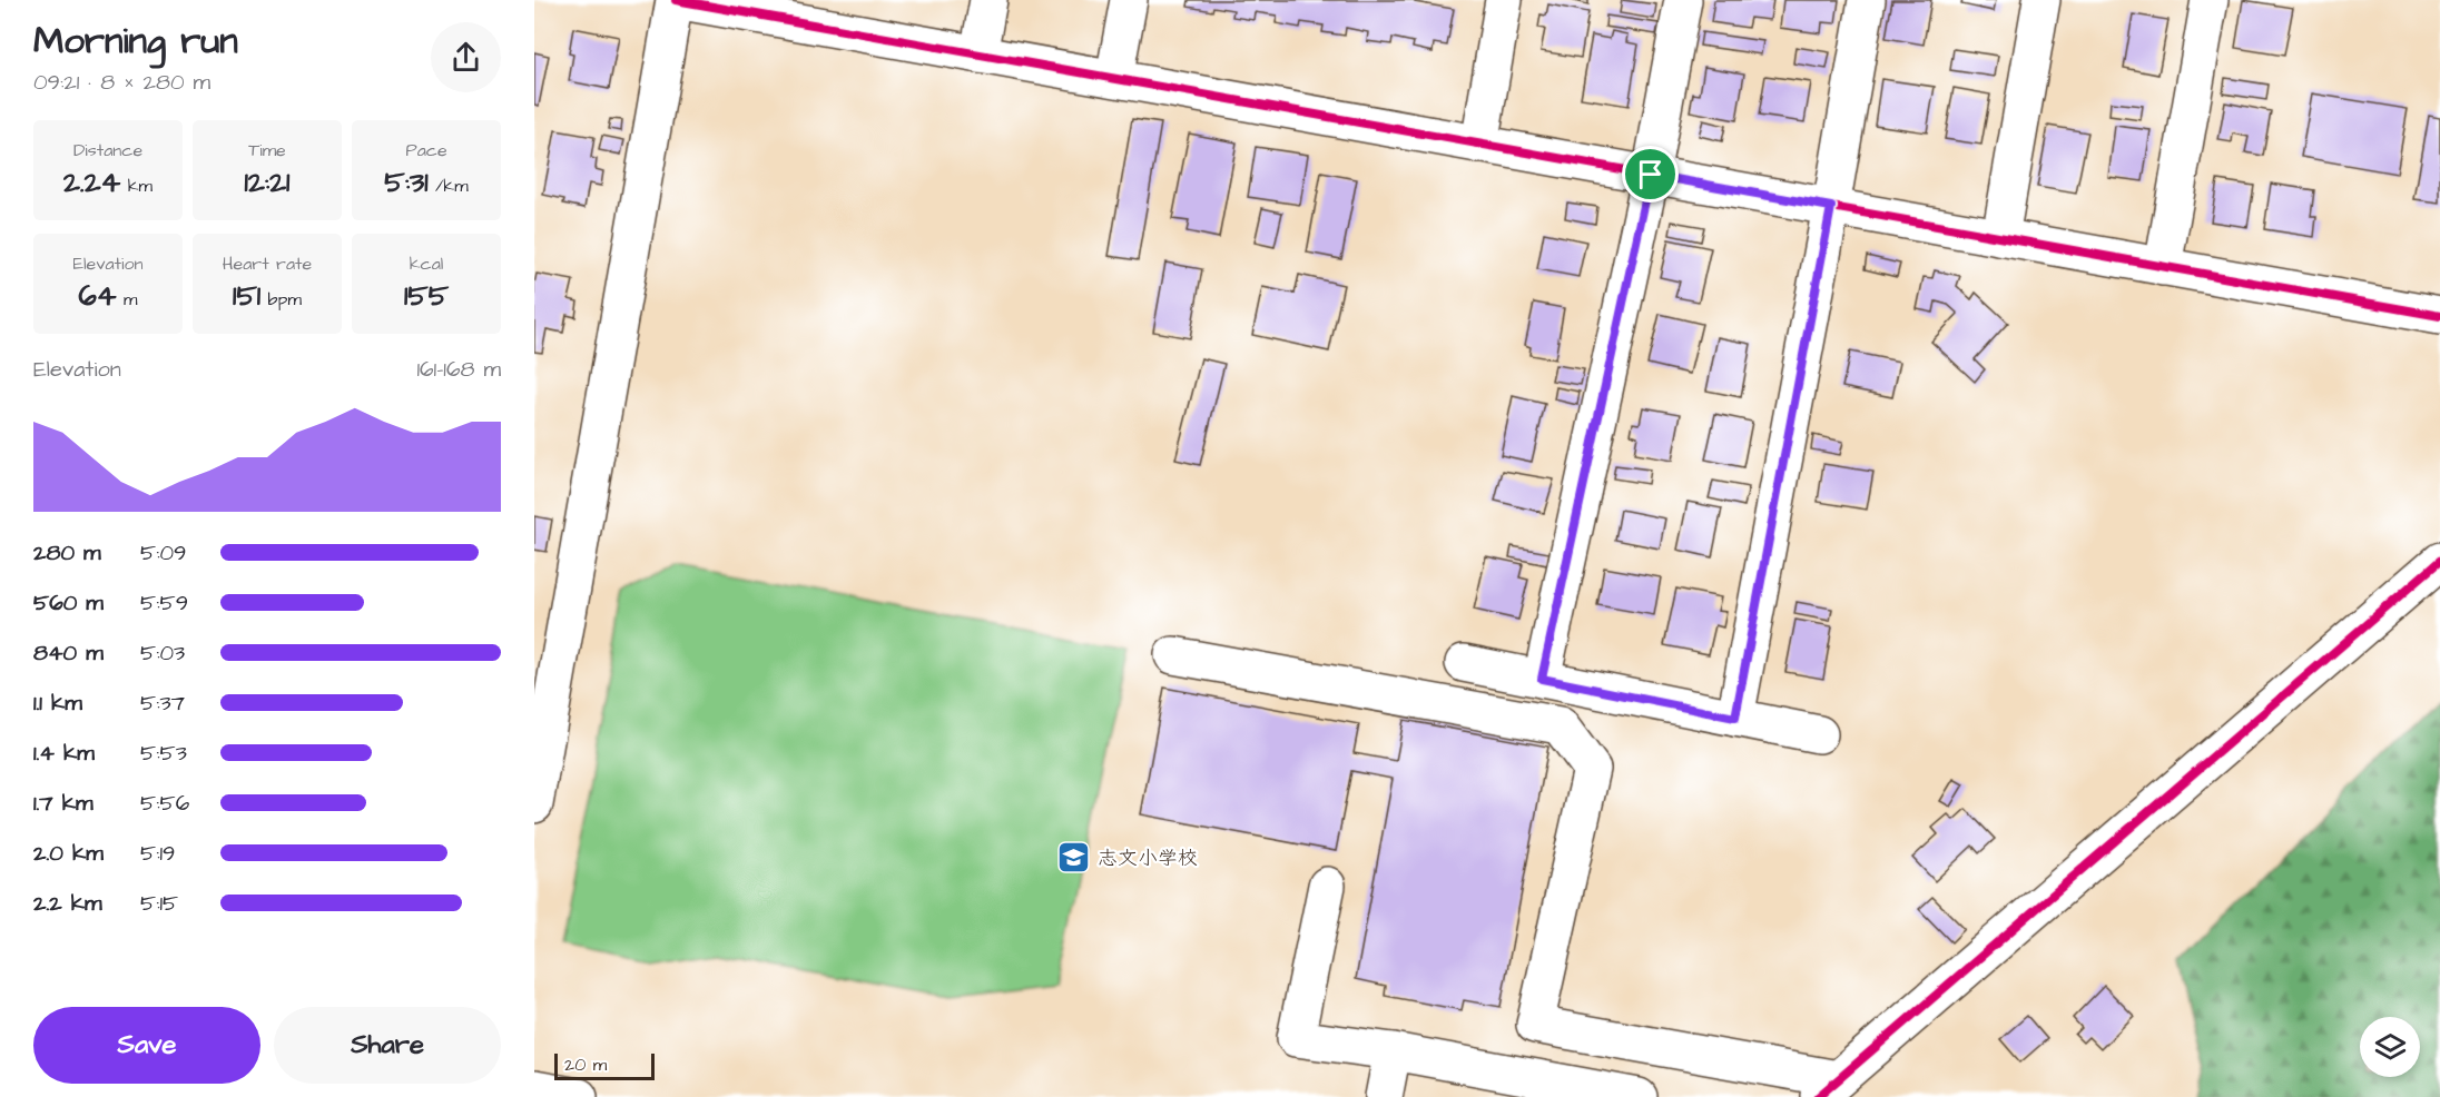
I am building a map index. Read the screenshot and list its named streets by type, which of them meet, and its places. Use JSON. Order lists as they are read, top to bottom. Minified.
{"places":{"school or university":["志文小学校"]},"scale_bar":"20 m","page":{"heading":["Morning run","09:21 · 8 × 280 m"],"stats":[["Distance","2.24 km"],["Time","12:21"],["Pace","5:31 /km"],["Elevation","64 m"],["Heart rate","151 bpm"],["kcal","155"]],"chart":["Elevation","161–168 m"],"list":[{"name":"280 m","note":"5:09"},{"name":"560 m","note":"5:59"},{"name":"840 m","note":"5:03"},{"name":"1.1 km","note":"5:37"},{"name":"1.4 km","note":"5:53"},{"name":"1.7 km","note":"5:56"},{"name":"2.0 km","note":"5:19"},{"name":"2.2 km","note":"5:15"}],"buttons":["Save","Share"],"scale":"20 m"}}
